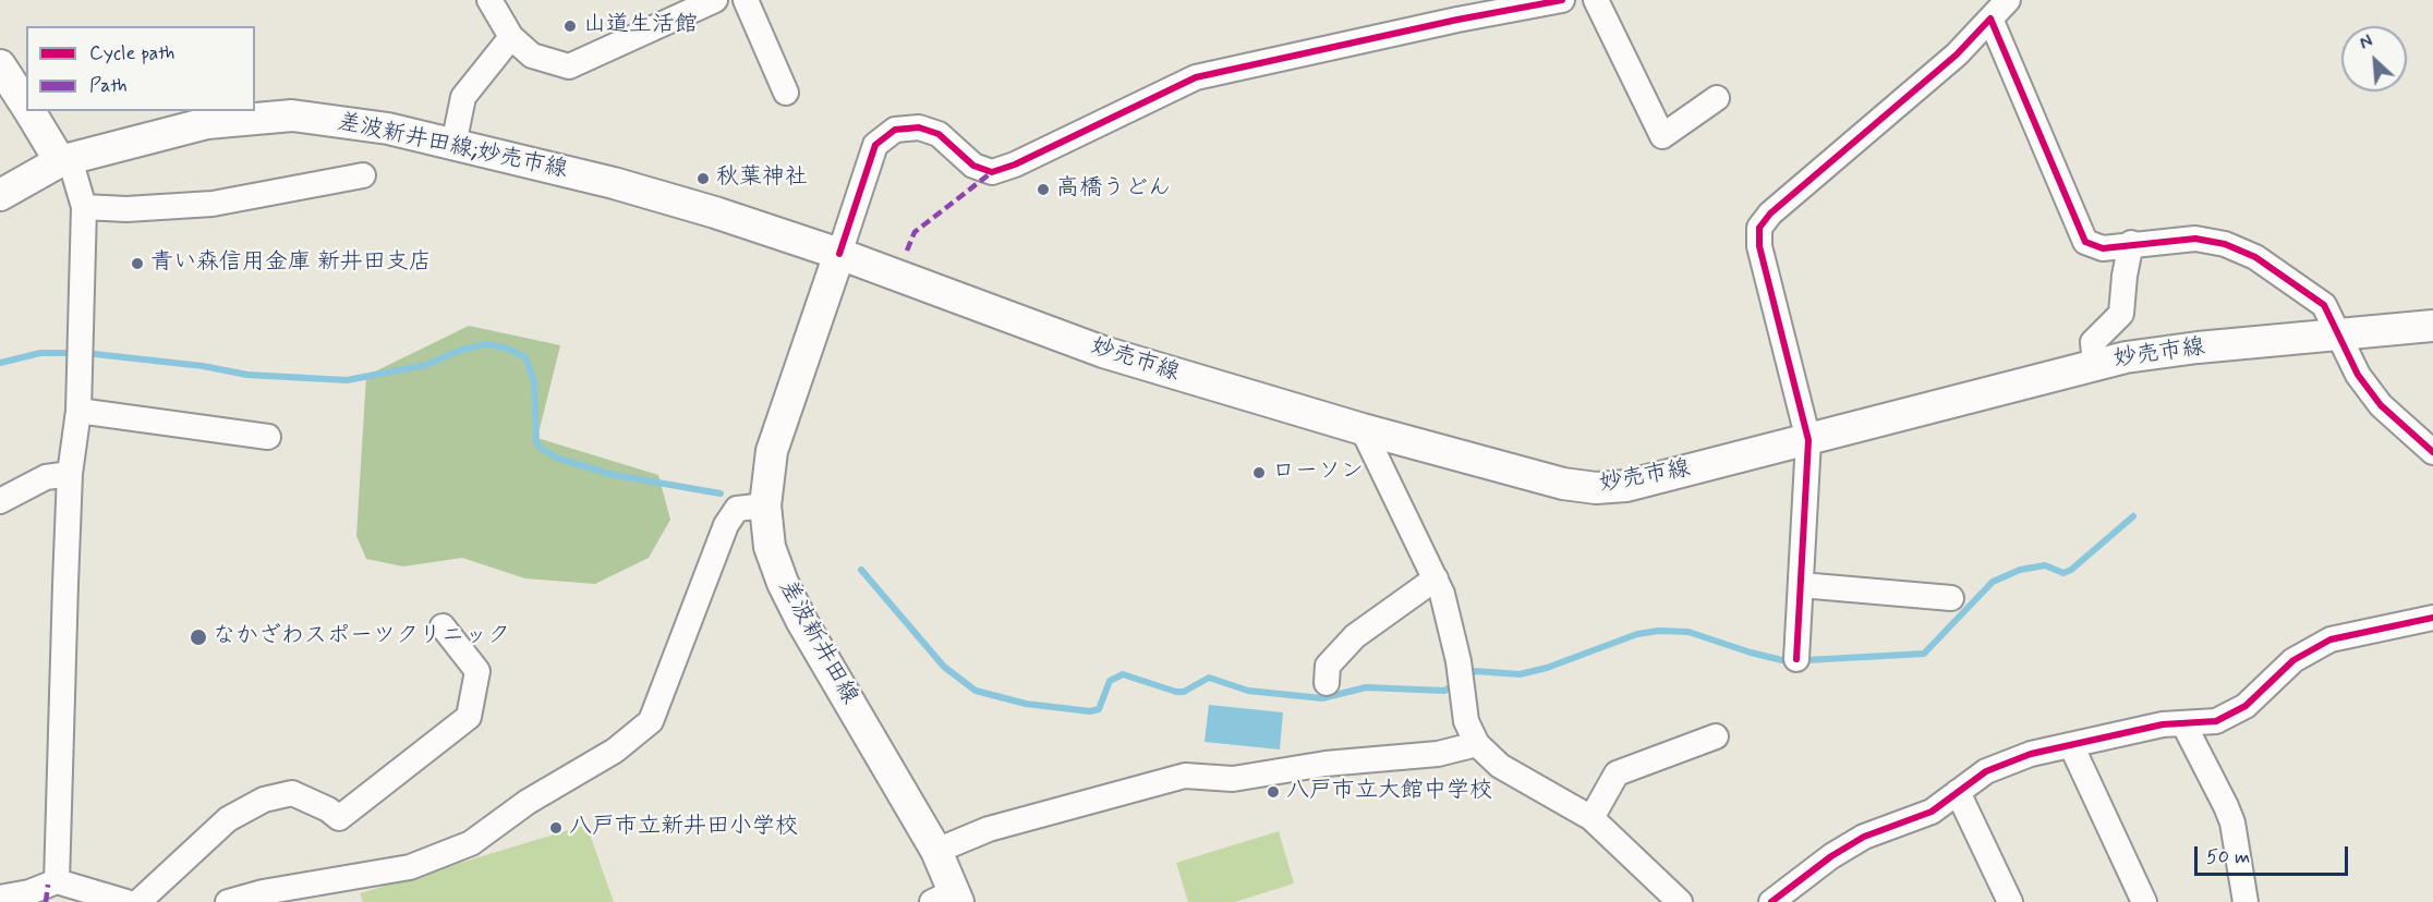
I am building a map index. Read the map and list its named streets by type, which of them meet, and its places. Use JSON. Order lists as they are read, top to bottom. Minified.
{"streets":{"main road":["差波新井田線;妙売市線","妙売市線","差波新井田線"]},"crossings":[["差波新井田線;妙売市線","妙売市線"],["差波新井田線;妙売市線","差波新井田線"],["妙売市線","差波新井田線"]],"places":["山道生活館","秋葉神社","高橋うどん","青い森信用金庫 新井田支店","ローソン","なかざわスポーツクリニック","八戸市立大館中学校","八戸市立新井田小学校"],"legend":["Cycle path","Path"],"scale_bar":"50 m","north":"top left"}
